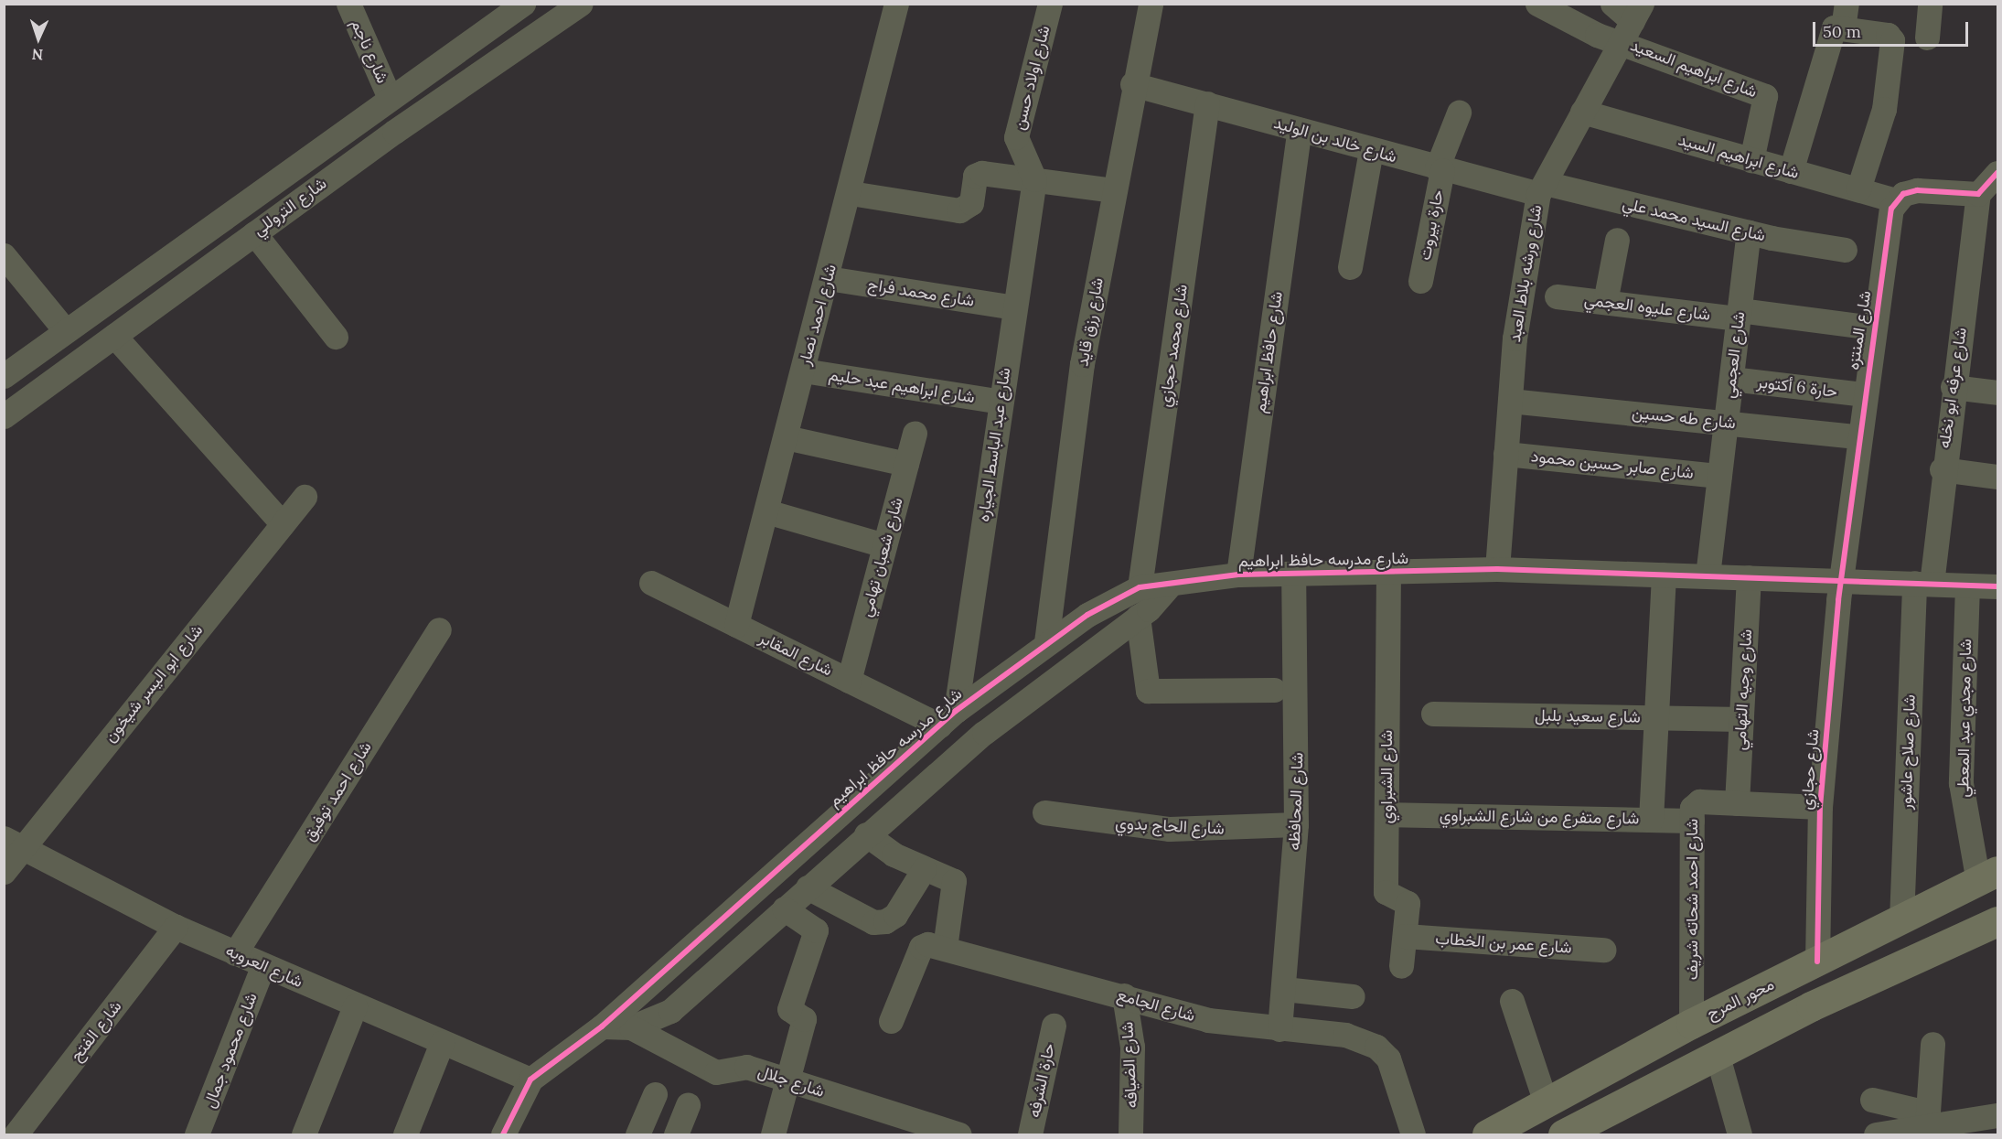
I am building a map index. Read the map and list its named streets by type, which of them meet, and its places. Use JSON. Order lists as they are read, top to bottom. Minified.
{"streets":{"main road":["محور المرج"],"street":["شارع ناجم","شارع ابراهيم السعيد","شارع اولاد حسن","شارع خالد بن الوليد","شارع ابراهيم السيد","شارع التروللي","شارع السيد محمد علي","حارة بيروت","شارع ورشه بلاط العبد","شارع محمد فراج","شارع عليوه العجمي","شارع احمد نصار","شارع رزق قايد","شارع المنتزه","شارع محمد حجازي","شارع حافظ ابراهيم","شارع العجمي","شارع ابراهيم عبد حليم","حارة 6 أكتوبر","شارع عرفه ابو نخله","شارع طه حسين","شارع عبد الباسط الجياره","شارع صابر حسين محمود","شارع شعبان تهامي","شارع مدرسه حافظ ابراهيم","شارع المقابر","شارع ابو اليسر شيخون","شارع وجيه التهامي","شارع سعيد بلبل","شارع مجدي عبد المعطي","شارع صلاح عاشور","شارع حجازي","شارع الشبراوي","شارع احمد توفيق","شارع المحافظه","شارع متفرع من شارع الشبراوي","شارع الحاج بدوي","شارع احمد شحاته شريف","شارع عمر بن الخطاب","شارع العروبه","شارع الجامع","شارع الفتح","شارع محمود جمال","شارع الضيافه","حارة الشرفه","شارع جلال"]},"crossings":[["شارع ناجم","شارع التروللي"],["شارع ابراهيم السعيد","شارع ابراهيم السيد"],["شارع ابراهيم السعيد","شارع ورشه بلاط العبد"],["شارع اولاد حسن","شارع عبد الباسط الجياره"],["شارع خالد بن الوليد","شارع السيد محمد علي"],["شارع خالد بن الوليد","حارة بيروت"],["شارع خالد بن الوليد","شارع ورشه بلاط العبد"],["شارع خالد بن الوليد","شارع رزق قايد"],["شارع خالد بن الوليد","شارع محمد حجازي"],["شارع خالد بن الوليد","شارع حافظ ابراهيم"],["شارع ابراهيم السيد","شارع ورشه بلاط العبد"],["شارع ابراهيم السيد","شارع المنتزه"],["شارع السيد محمد علي","شارع ورشه بلاط العبد"],["شارع السيد محمد علي","شارع العجمي"],["شارع ورشه بلاط العبد","شارع طه حسين"],["شارع ورشه بلاط العبد","شارع صابر حسين محمود"],["شارع ورشه بلاط العبد","شارع مدرسه حافظ ابراهيم"],["شارع محمد فراج","شارع احمد نصار"],["شارع محمد فراج","شارع عبد الباسط الجياره"],["شارع عليوه العجمي","شارع المنتزه"],["شارع عليوه العجمي","شارع العجمي"],["شارع احمد نصار","شارع ابراهيم عبد حليم"],["شارع احمد نصار","شارع المقابر"],["شارع رزق قايد","شارع مدرسه حافظ ابراهيم"],["شارع المنتزه","حارة 6 أكتوبر"],["شارع المنتزه","شارع طه حسين"],["شارع المنتزه","شارع مدرسه حافظ ابراهيم"],["شارع المنتزه","شارع حجازي"],["شارع محمد حجازي","شارع مدرسه حافظ ابراهيم"],["شارع حافظ ابراهيم","شارع مدرسه حافظ ابراهيم"],["شارع العجمي","حارة 6 أكتوبر"],["شارع العجمي","شارع طه حسين"],["شارع العجمي","شارع صابر حسين محمود"],["شارع العجمي","شارع مدرسه حافظ ابراهيم"],["شارع ابراهيم عبد حليم","شارع عبد الباسط الجياره"],["شارع عرفه ابو نخله","شارع مدرسه حافظ ابراهيم"],["شارع عرفه ابو نخله","شارع صلاح عاشور"],["شارع عبد الباسط الجياره","شارع مدرسه حافظ ابراهيم"],["شارع عبد الباسط الجياره","شارع المقابر"],["شارع شعبان تهامي","شارع المقابر"],["شارع مدرسه حافظ ابراهيم","شارع المقابر"],["شارع مدرسه حافظ ابراهيم","شارع وجيه التهامي"],["شارع مدرسه حافظ ابراهيم","شارع مجدي عبد المعطي"],["شارع مدرسه حافظ ابراهيم","شارع صلاح عاشور"],["شارع مدرسه حافظ ابراهيم","شارع حجازي"],["شارع مدرسه حافظ ابراهيم","شارع الشبراوي"],["شارع مدرسه حافظ ابراهيم","شارع المحافظه"],["شارع مدرسه حافظ ابراهيم","شارع العروبه"],["شارع ابو اليسر شيخون","شارع العروبه"],["شارع وجيه التهامي","شارع سعيد بلبل"],["شارع وجيه التهامي","شارع احمد شحاته شريف"],["شارع مجدي عبد المعطي","محور المرج"],["شارع صلاح عاشور","محور المرج"],["شارع حجازي","شارع احمد شحاته شريف"],["شارع حجازي","محور المرج"],["شارع الشبراوي","شارع متفرع من شارع الشبراوي"],["شارع الشبراوي","شارع عمر بن الخطاب"],["شارع احمد توفيق","شارع العروبه"],["شارع المحافظه","شارع الحاج بدوي"],["شارع المحافظه","شارع الجامع"],["شارع متفرع من شارع الشبراوي","شارع احمد شحاته شريف"],["شارع احمد شحاته شريف","محور المرج"],["شارع العروبه","شارع الفتح"],["شارع العروبه","شارع محمود جمال"],["شارع الجامع","شارع الضيافه"]],"scale_bar":"50 m","north":"bottom"}
